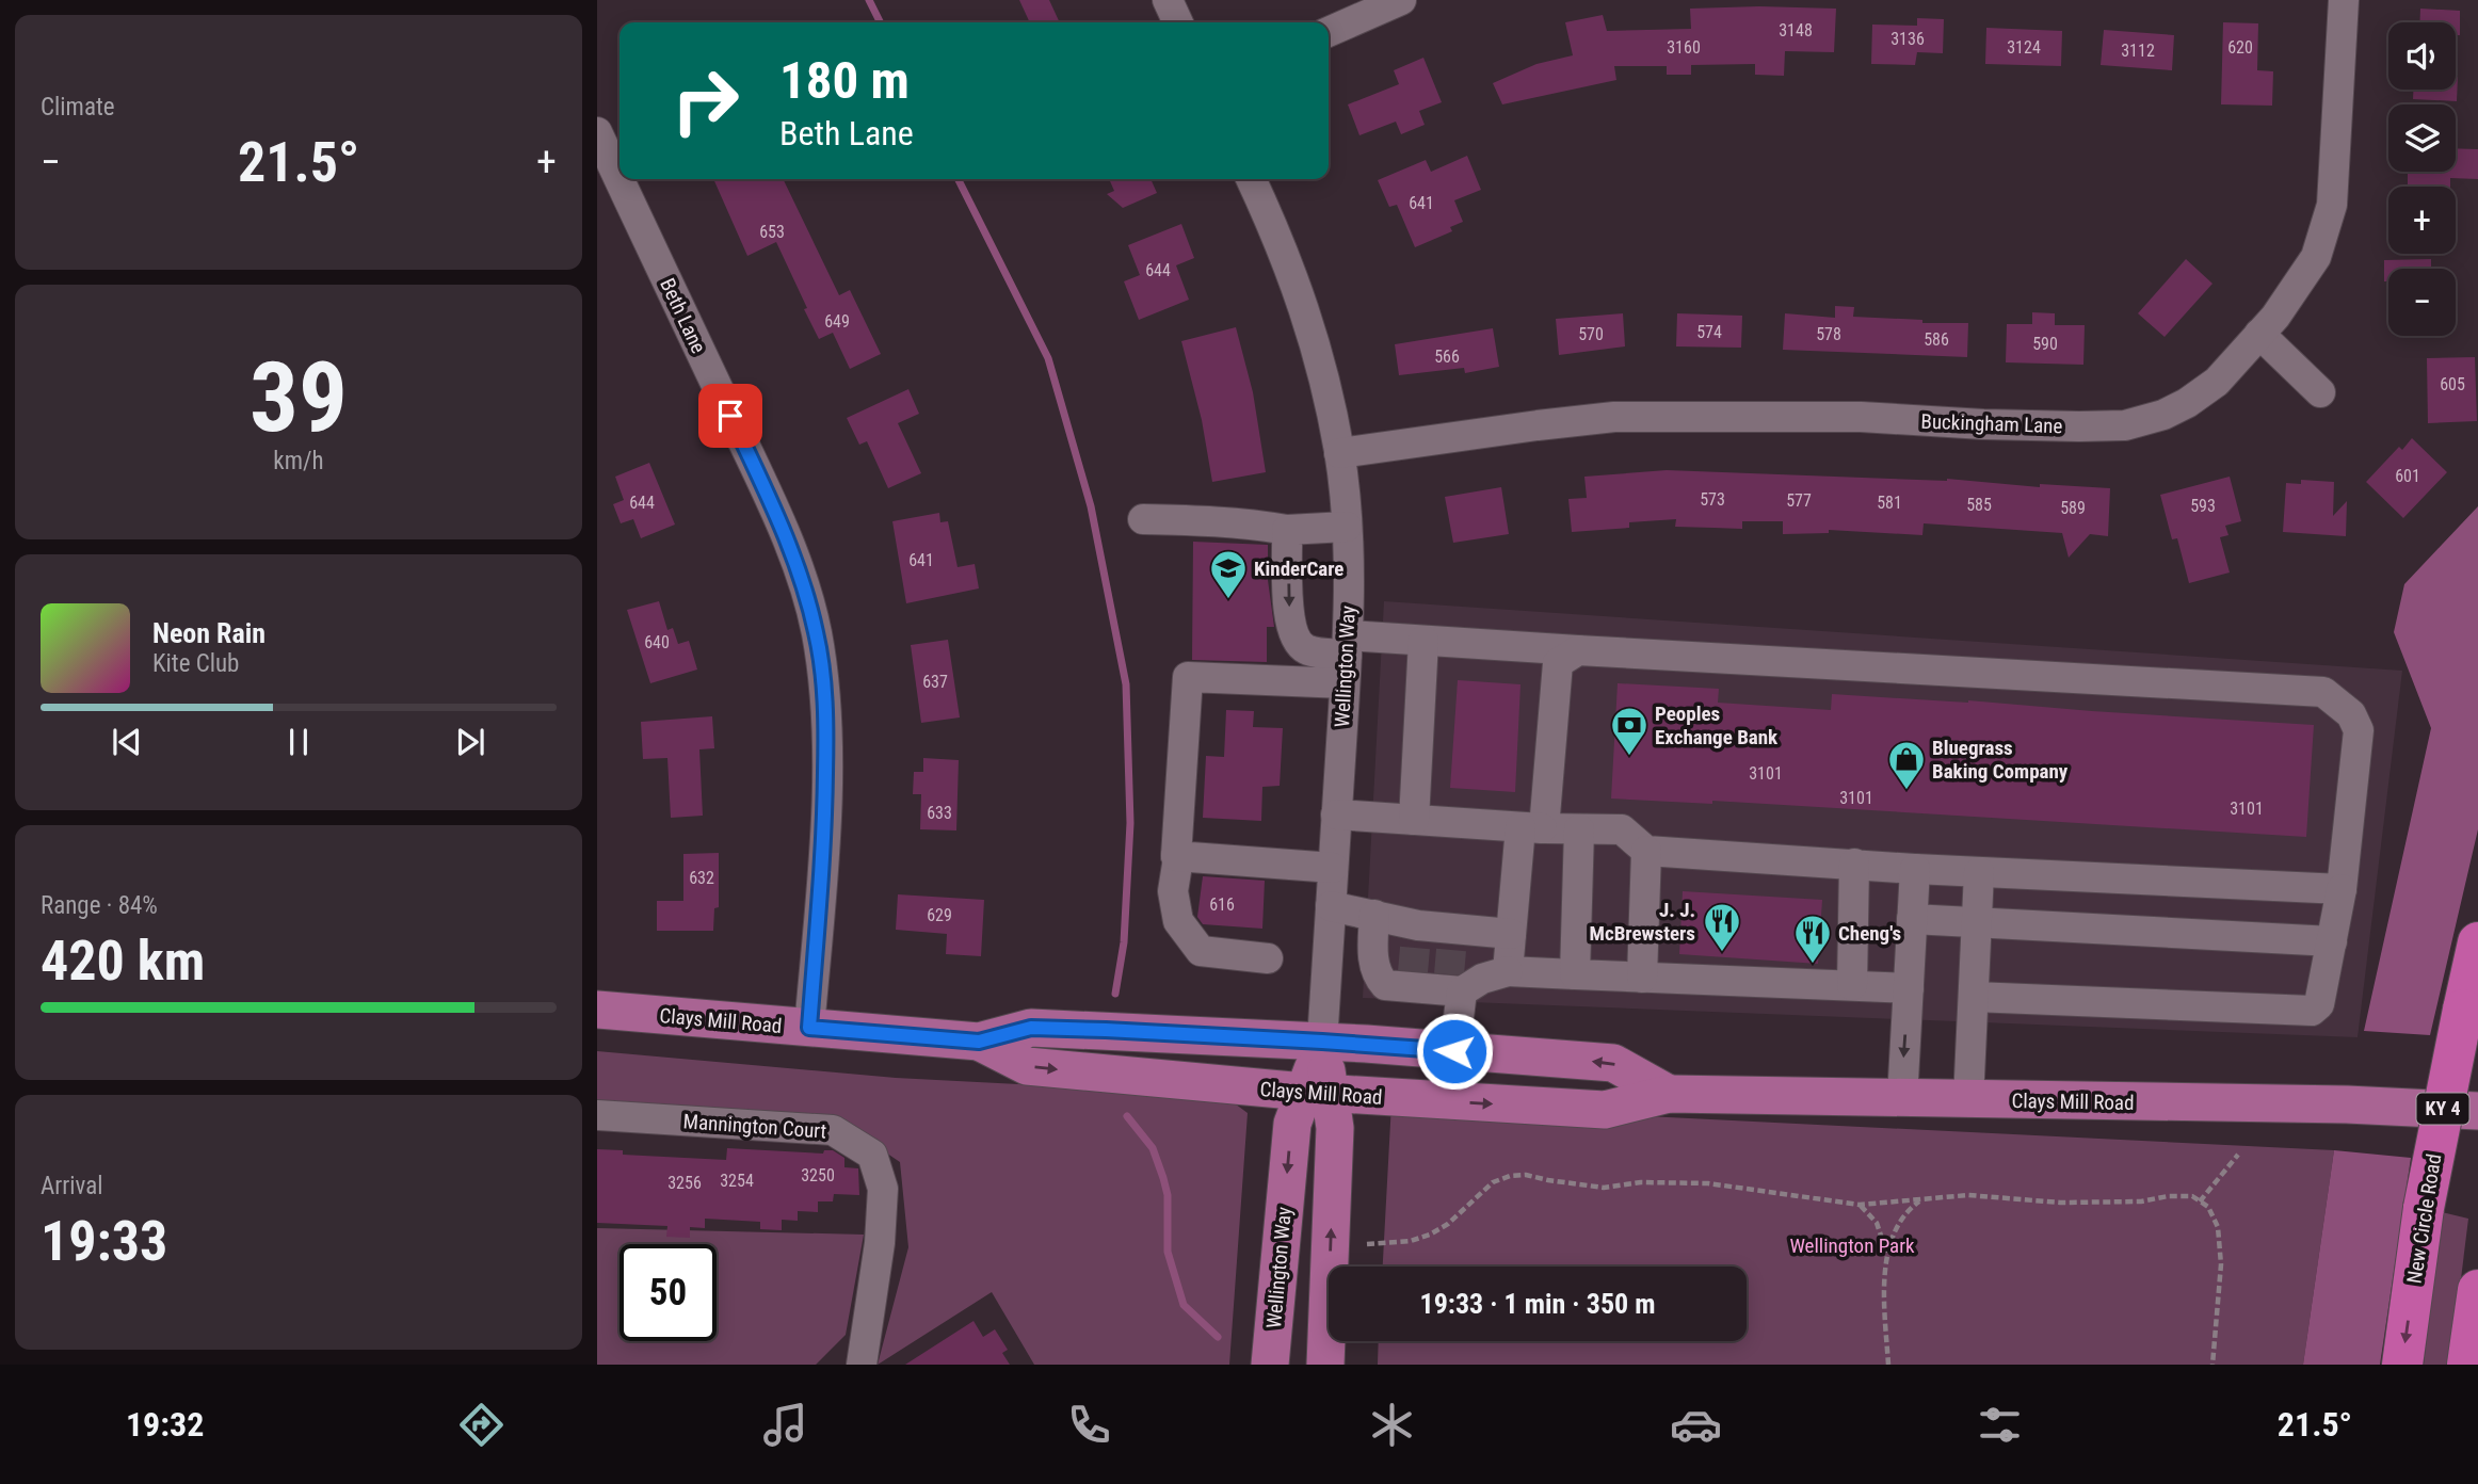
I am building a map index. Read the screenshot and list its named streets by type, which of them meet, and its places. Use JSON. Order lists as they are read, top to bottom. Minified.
{"streets":{"highway":["KY 4","New Circle Road"],"main road":["Wellington Way","Clays Mill Road"],"street":["Beth Lane","Buckingham Lane","Mannington Court"]},"crossings":[["Beth Lane","Clays Mill Road"],["Buckingham Lane","Wellington Way"],["Wellington Way","Clays Mill Road"]],"one_way":["New Circle Road"],"parks":["Wellington Park"],"places":{"school or university":["KinderCare"],"bank":["Peoples Exchange Bank"],"shop":["Bluegrass Baking Company"],"restaurant":["J. J. McBrewsters","Cheng's"]},"house_numbers":["3148","3136","3160","3124","620","3112","641","653","644","649","574","570","578","586","590","566","605","601","573","577","644","581","585","593","589","641","640","637","3101","3101","3101","633","632","616","629","3250","3254","3256"],"page":{"tile":["Climate",["39","km/h"],["Range · 84%","420 km"],["Arrival","19:33"]],"map_buttons":["+","−"],"turn":["180 m","Beth Lane"],"heat":["−","21.5°","+"],"song":["Neon Rain","Kite Club"],"limit":"50","trip":"19:33 · 1 min · 350 m","tabs":["19:32","21.5°"]}}
